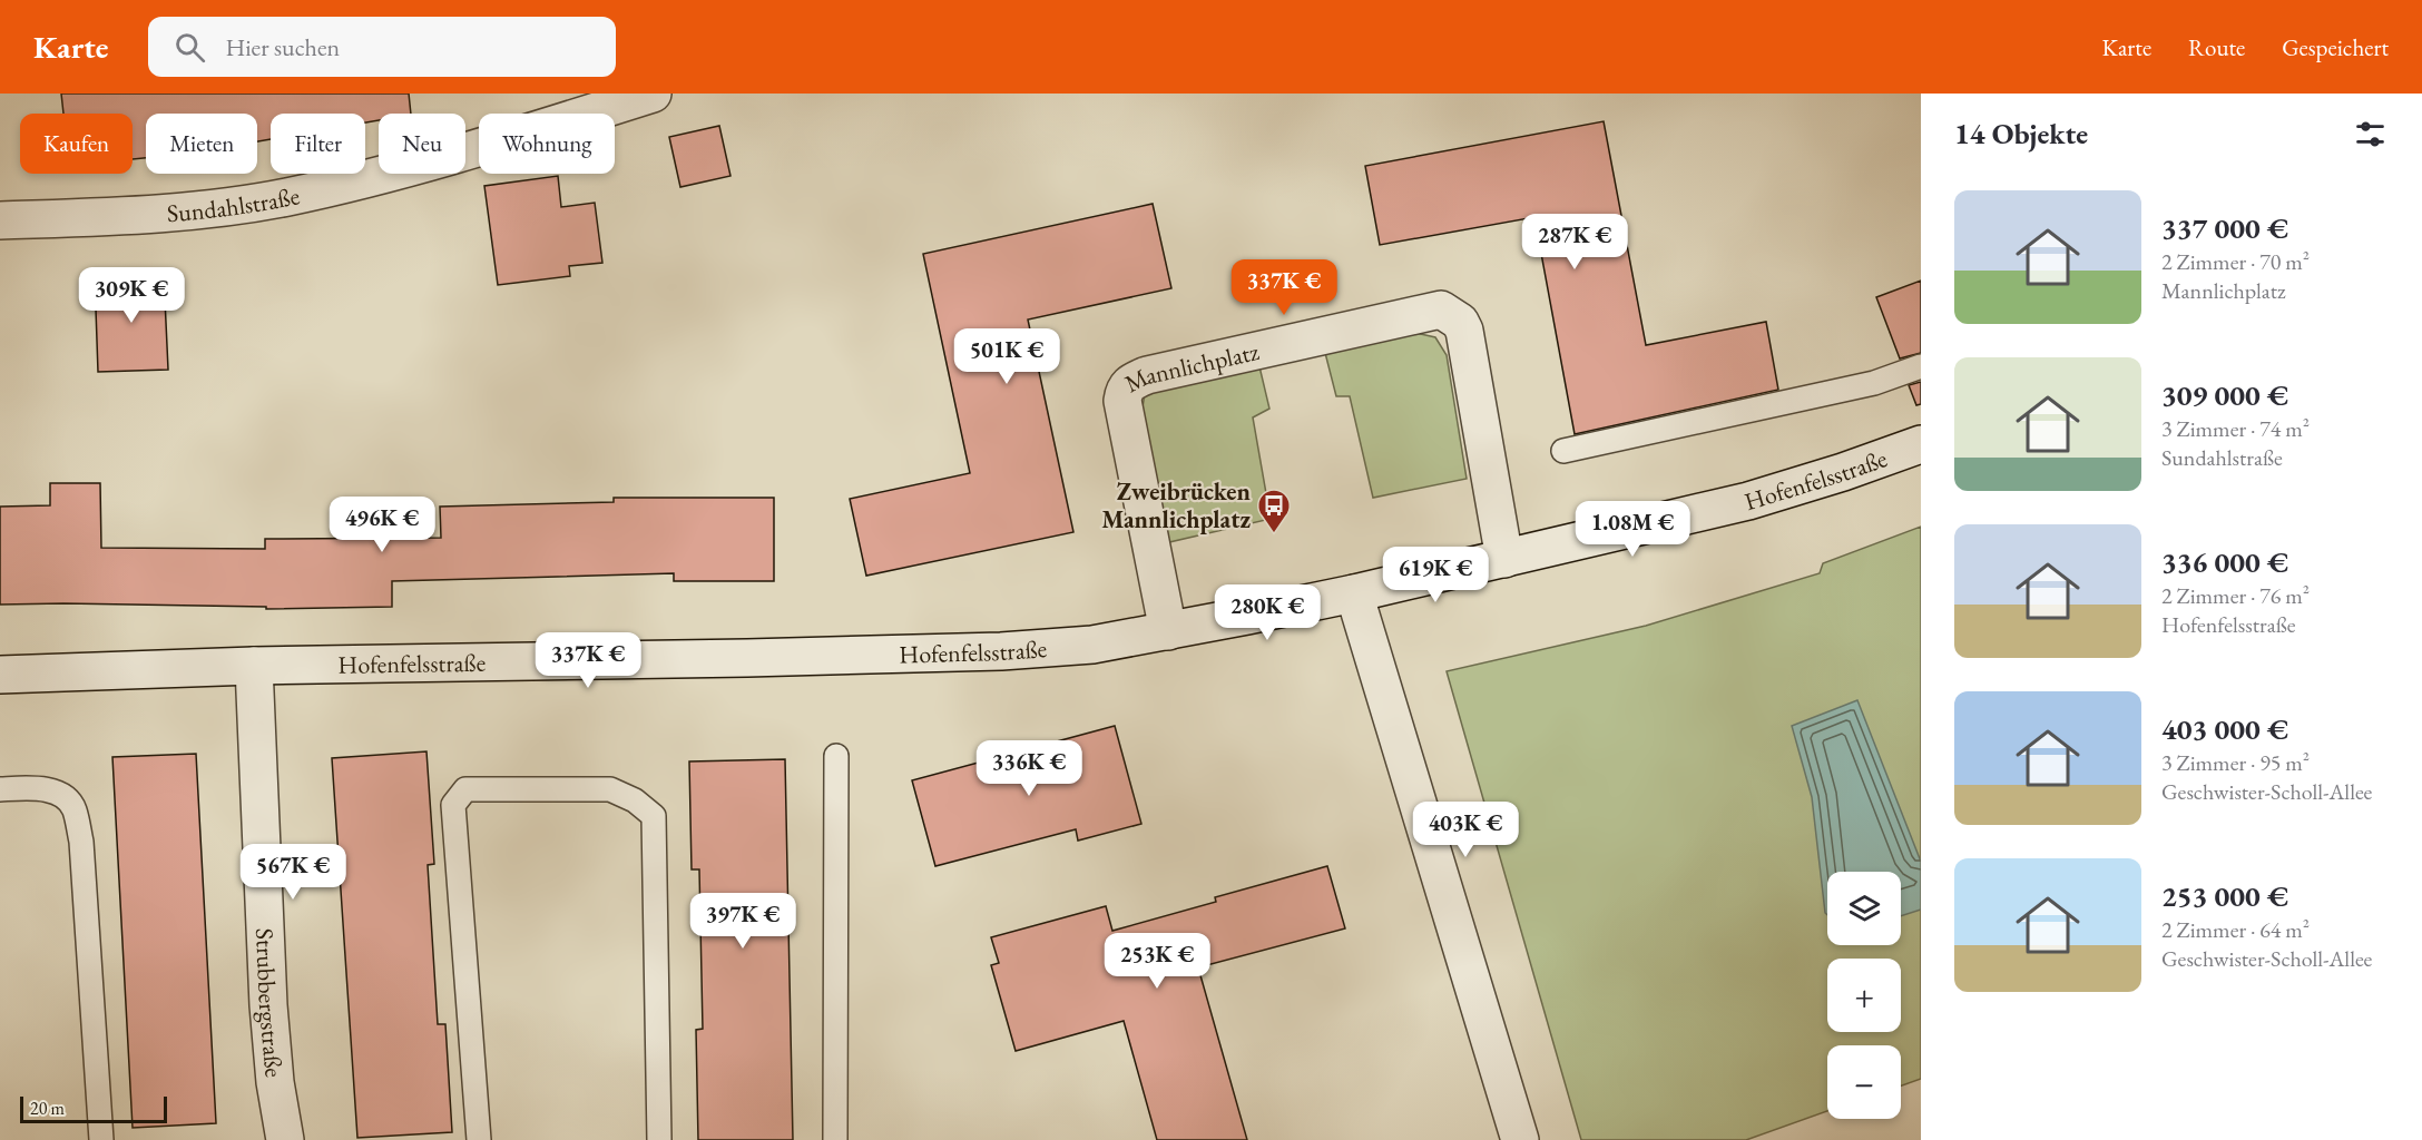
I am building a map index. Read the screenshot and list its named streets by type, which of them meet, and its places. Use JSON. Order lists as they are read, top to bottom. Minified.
{"streets":{"street":["Sundahlstraße","Mannlichplatz","Hofenfelsstraße","Strubbergstraße"]},"crossings":[["Mannlichplatz","Hofenfelsstraße"],["Hofenfelsstraße","Strubbergstraße"]],"places":{"bus stop":["Zweibrücken Mannlichplatz"]},"scale_bar":"20 m","page":{"header":"Karte","search":"Hier suchen","nav":["Karte","Route","Gespeichert"],"heading":"14 Objekte","chip":["Kaufen","Mieten","Filter","Neu","Wohnung"],"list":[{"name":"337 000 €","note":"2 Zimmer · 70 m² · Mannlichplatz"},{"name":"309 000 €","note":"3 Zimmer · 74 m² · Sundahlstraße"},{"name":"336 000 €","note":"2 Zimmer · 76 m² · Hofenfelsstraße"},{"name":"403 000 €","note":"3 Zimmer · 95 m² · Geschwister-Scholl-Allee"},{"name":"253 000 €","note":"2 Zimmer · 64 m² · Geschwister-Scholl-Allee"}],"price":["287K €","337K €","309K €","501K €","496K €","1.08M €","619K €","280K €","337K €","336K €","403K €","567K €","397K €","253K €"],"map_buttons":["+","−"],"scale":"20 m"}}
